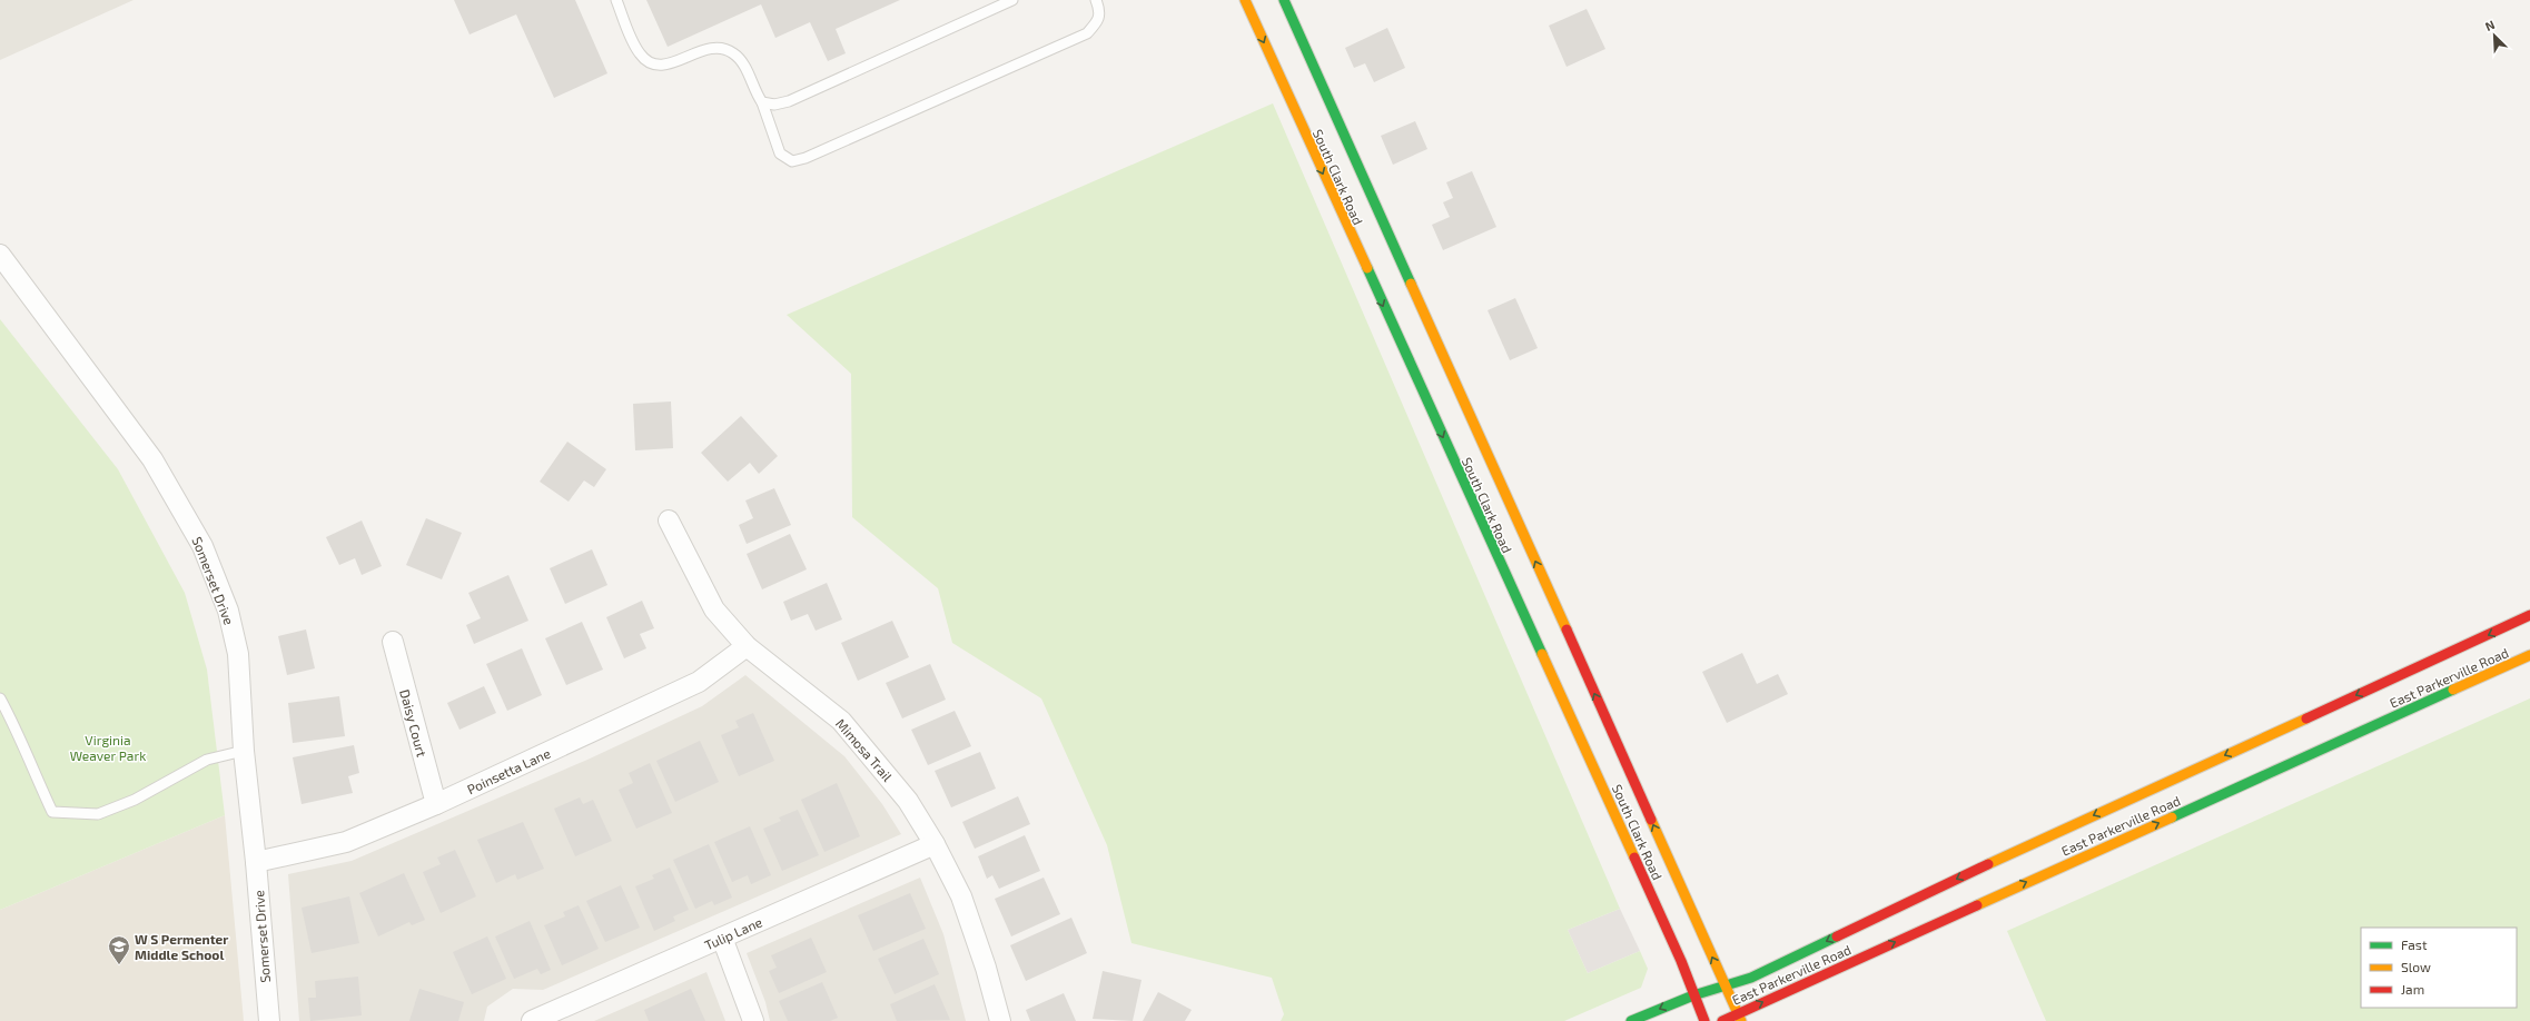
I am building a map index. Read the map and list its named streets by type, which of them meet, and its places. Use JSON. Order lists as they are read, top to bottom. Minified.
{"streets":{"main road":["South Clark Road","East Parkerville Road"],"street":["Somerset Drive","Daisy Court","Mimosa Trail","Poinsetta Lane","Tulip Lane"]},"crossings":[["South Clark Road","East Parkerville Road"],["Somerset Drive","Poinsetta Lane"],["Daisy Court","Poinsetta Lane"],["Mimosa Trail","Poinsetta Lane"],["Mimosa Trail","Tulip Lane"]],"parks":["Virginia Weaver Park"],"places":{"school or university":["W S Permenter Middle School"]},"legend":["Fast","Slow","Jam"],"north":"top left"}
